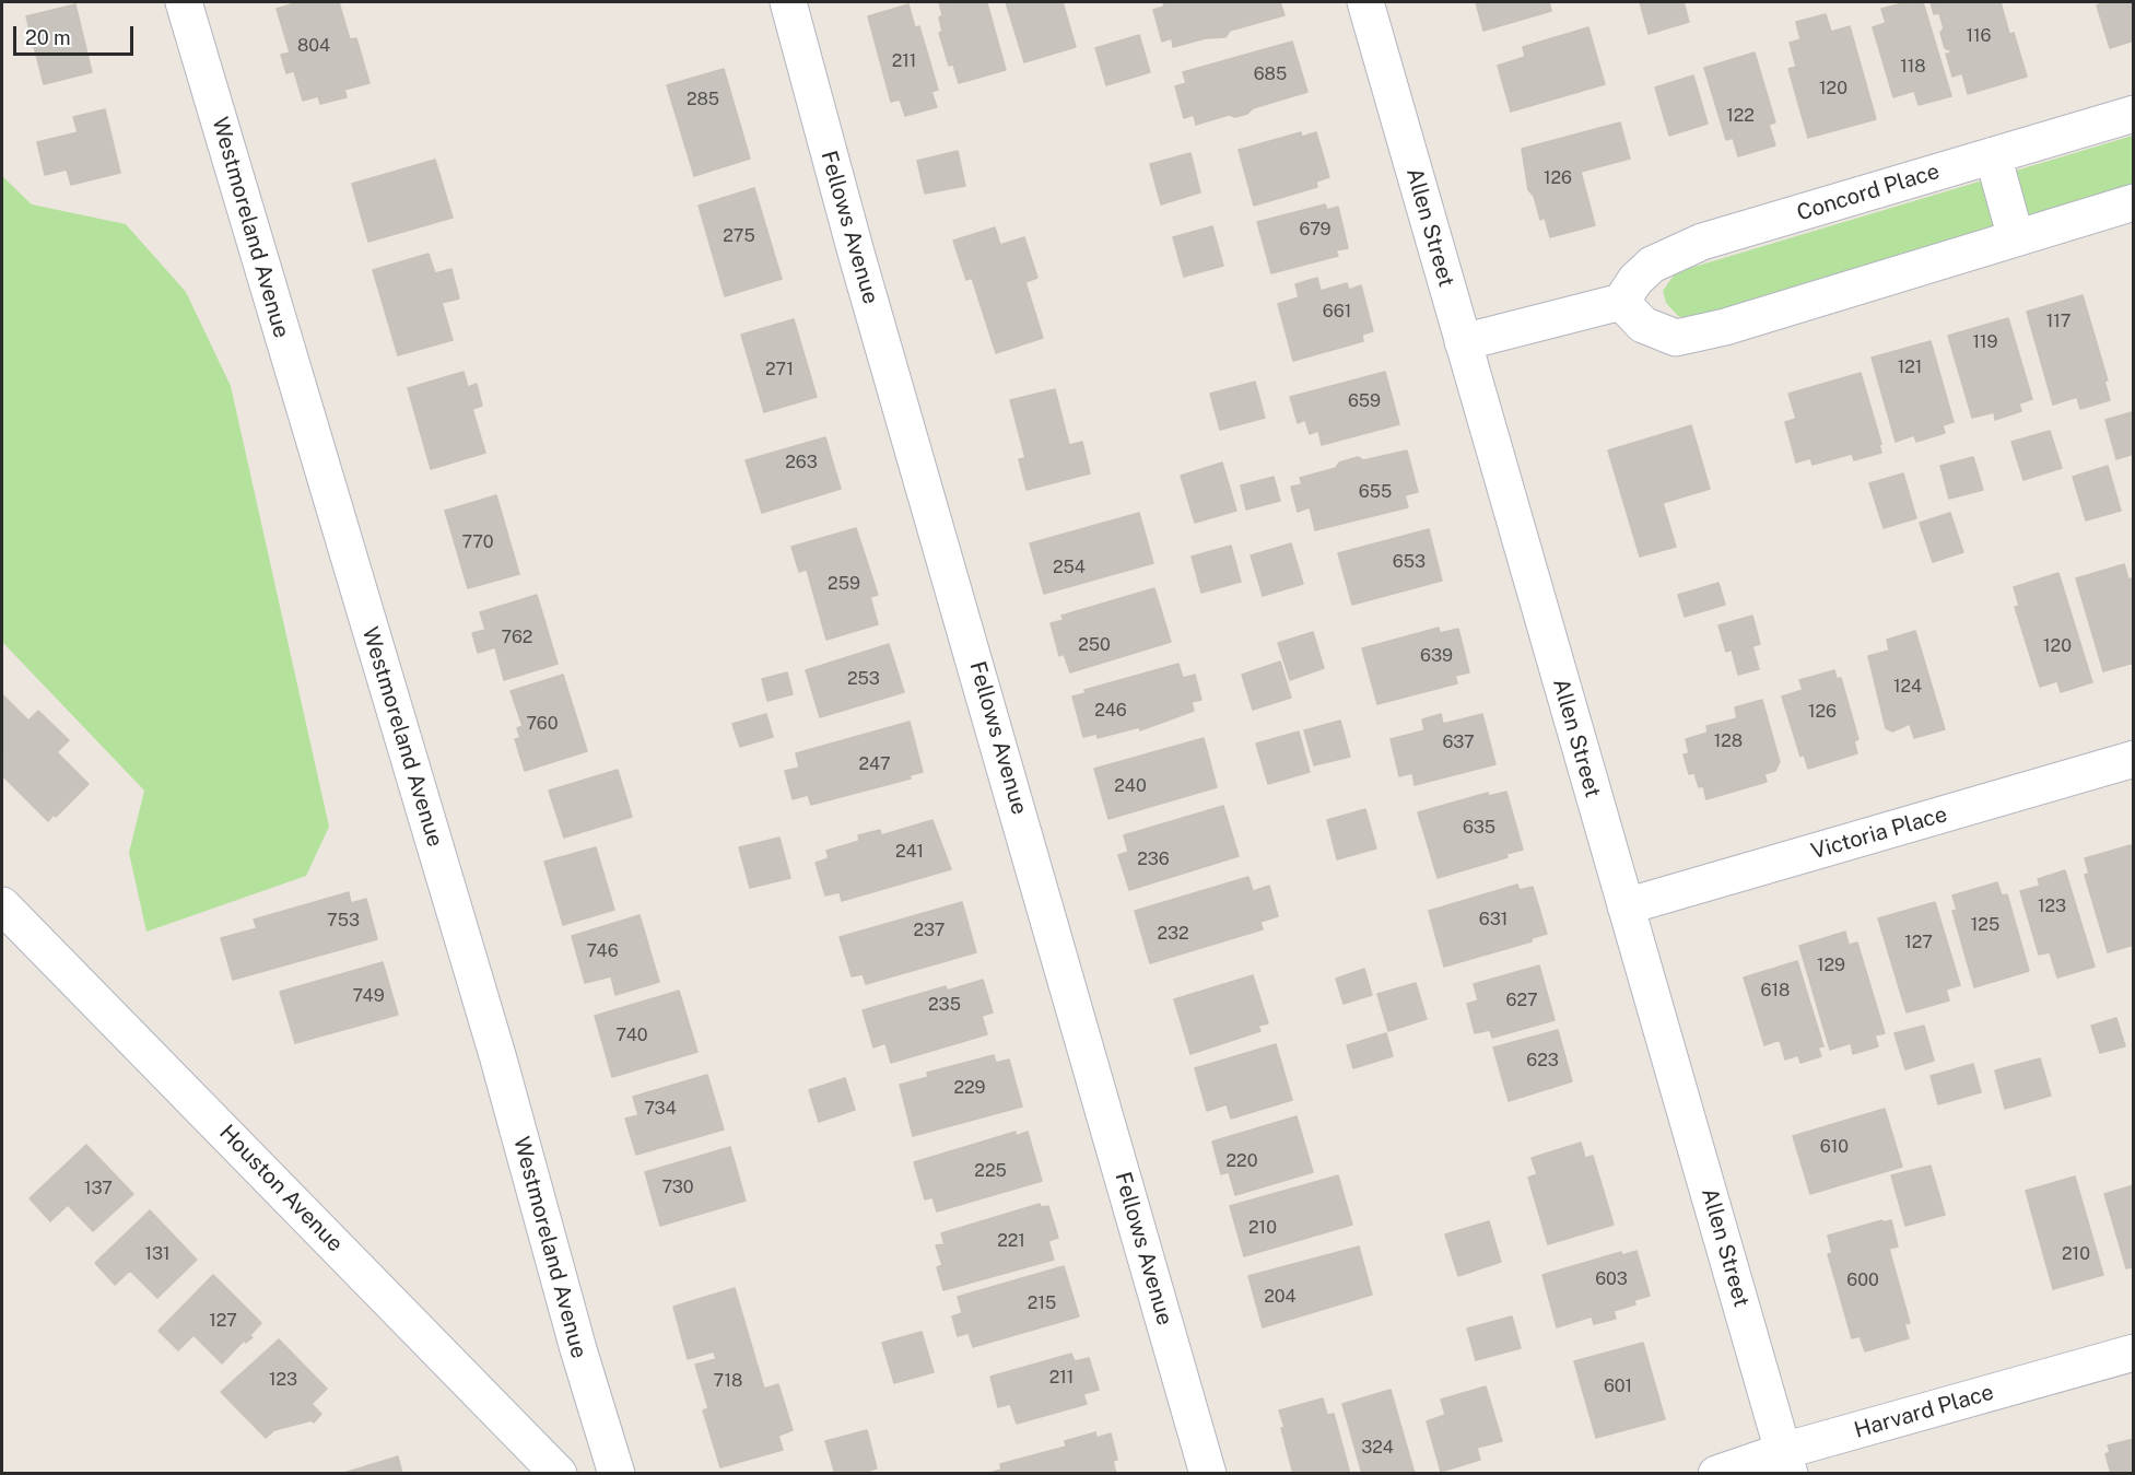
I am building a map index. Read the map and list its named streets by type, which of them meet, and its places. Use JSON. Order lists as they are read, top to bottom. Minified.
{"streets":{"street":["Concord Place","Westmoreland Avenue","Fellows Avenue","Allen Street","Victoria Place","Houston Avenue","Harvard Place"]},"crossings":[["Allen Street","Victoria Place"],["Allen Street","Harvard Place"]],"house_numbers":["116","804","211","118","685","120","285","122","126","679","275","661","117","119","121","271","659","263","655","770","653","254","259","762","250","120","639","253","124","246","126","760","128","637","247","240","635","241","236","123","631","753","125","237","232","127","746","129","618","749","627","235","740","623","229","734","610","220","225","730","137","210","221","131","210","603","600","204","215","127","211","123","718","601","324"],"scale_bar":"20 m"}
